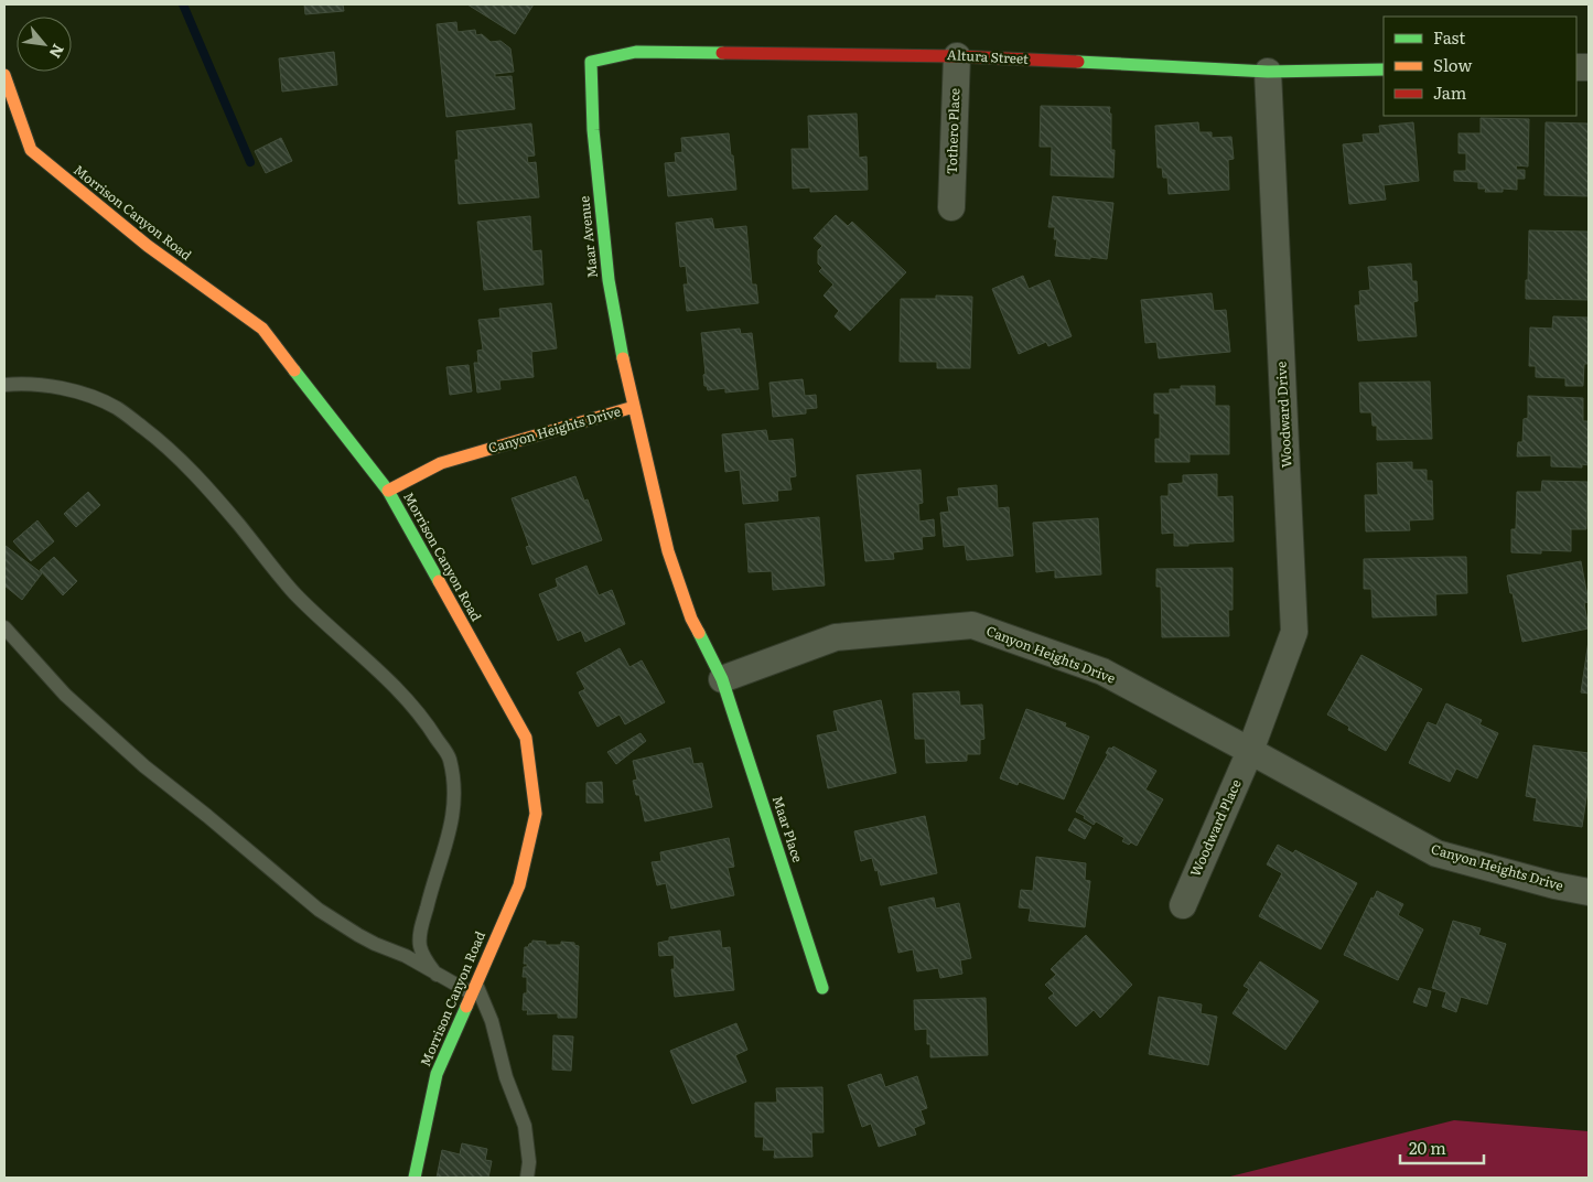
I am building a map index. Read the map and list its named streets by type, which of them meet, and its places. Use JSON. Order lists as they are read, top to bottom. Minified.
{"streets":{"street":["Altura Street","Tothero Place","Morrison Canyon Road","Maar Avenue","Woodward Drive","Canyon Heights Drive","Woodward Place","Maar Place"]},"crossings":[["Altura Street","Tothero Place"],["Altura Street","Maar Avenue"],["Altura Street","Woodward Drive"],["Morrison Canyon Road","Canyon Heights Drive"],["Maar Avenue","Canyon Heights Drive"],["Woodward Drive","Canyon Heights Drive"],["Woodward Drive","Woodward Place"],["Canyon Heights Drive","Woodward Place"],["Canyon Heights Drive","Maar Place"]],"legend":["Fast","Slow","Jam"],"scale_bar":"20 m","north":"bottom right"}
